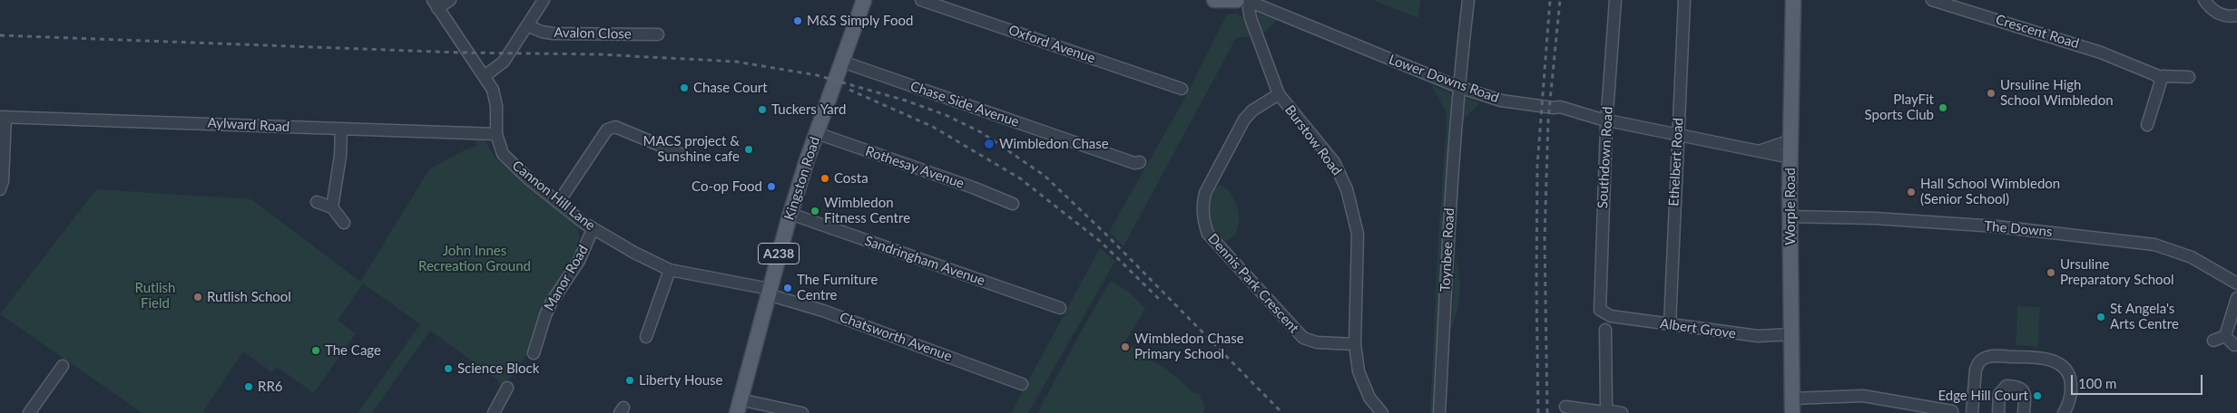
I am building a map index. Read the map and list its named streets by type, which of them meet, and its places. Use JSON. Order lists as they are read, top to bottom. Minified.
{"streets":{"main road":["Kingston Road","Worple Road","A238"],"street":["Crescent Road","Avalon Close","Oxford Avenue","Lower Downs Road","Chase Side Avenue","Aylward Road","Burstow Road","Southdown Road","Ethelbert Road","Rothesay Avenue","Cannon Hill Lane","The Downs","Toynbee Road","Sandringham Avenue","Manor Road","Dennis Park Crescent","Albert Grove","Chatsworth Avenue"]},"crossings":[["Lower Downs Road","Burstow Road"],["Lower Downs Road","Southdown Road"],["Lower Downs Road","Ethelbert Road"],["Lower Downs Road","Worple Road"],["Lower Downs Road","Toynbee Road"],["Chase Side Avenue","Kingston Road"],["Aylward Road","Cannon Hill Lane"],["Burstow Road","Dennis Park Crescent"],["Southdown Road","Albert Grove"],["Ethelbert Road","Albert Grove"],["Rothesay Avenue","Kingston Road"],["Kingston Road","Cannon Hill Lane"],["Kingston Road","Sandringham Avenue"],["Kingston Road","Chatsworth Avenue"],["Cannon Hill Lane","Manor Road"],["Cannon Hill Lane","Chatsworth Avenue"],["Worple Road","The Downs"],["Worple Road","Albert Grove"]],"parks":["John Innes Recreation Ground","Rutlish Field"],"places":["M&S Simply Food","Chase Court","Ursuline High School Wimbledon","PlayFit Sports Club","Tuckers Yard","Wimbledon Chase","MACS project & Sunshine cafe","Costa","Co-op Food","Hall School Wimbledon (Senior School)","Wimbledon Fitness Centre","Ursuline Preparatory School","The Furniture Centre","Rutlish School","St Angela's Arts Centre","Wimbledon Chase Primary School","The Cage","Science Block","Liberty House","RR6","Edge Hill Court"],"scale_bar":"100 m"}
